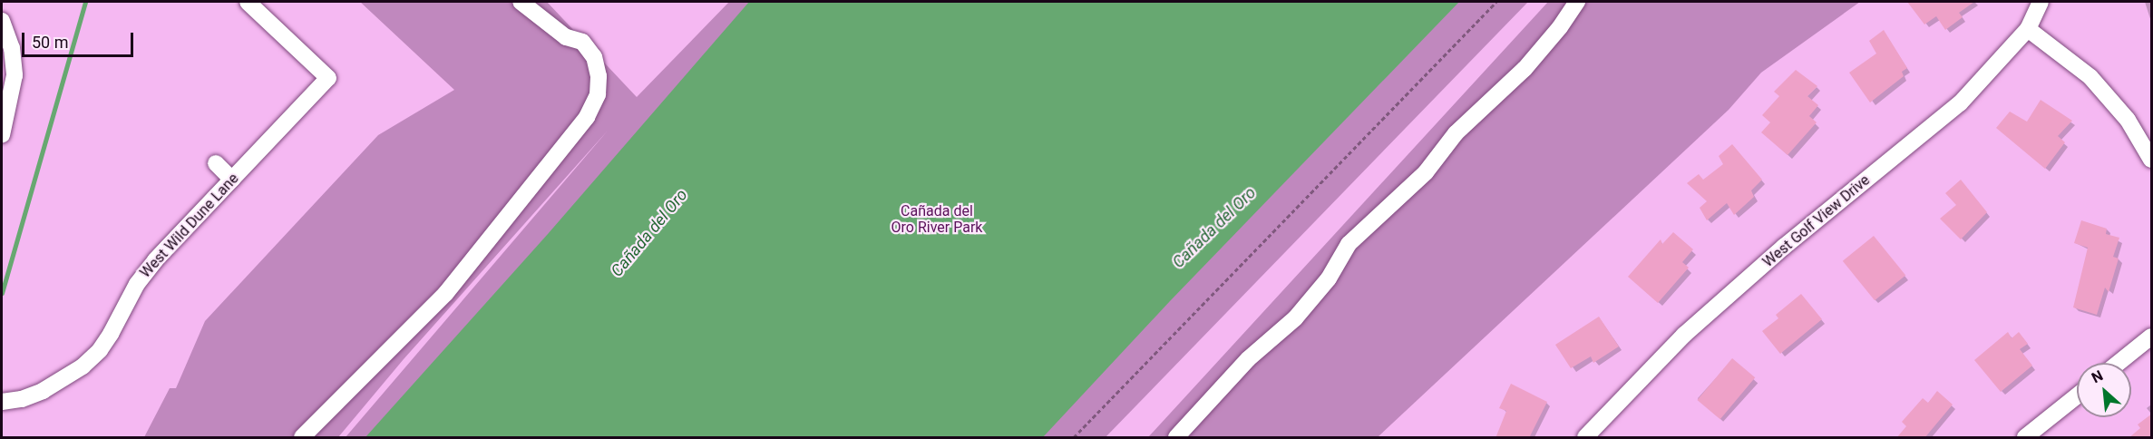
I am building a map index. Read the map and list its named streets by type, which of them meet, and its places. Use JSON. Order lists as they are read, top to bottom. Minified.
{"streets":{"street":["West Golf View Drive","West Wild Dune Lane"]},"water":["Cañada del Oro"],"parks":["Cañada del Oro River Park"],"scale_bar":"50 m","north":"top left"}
